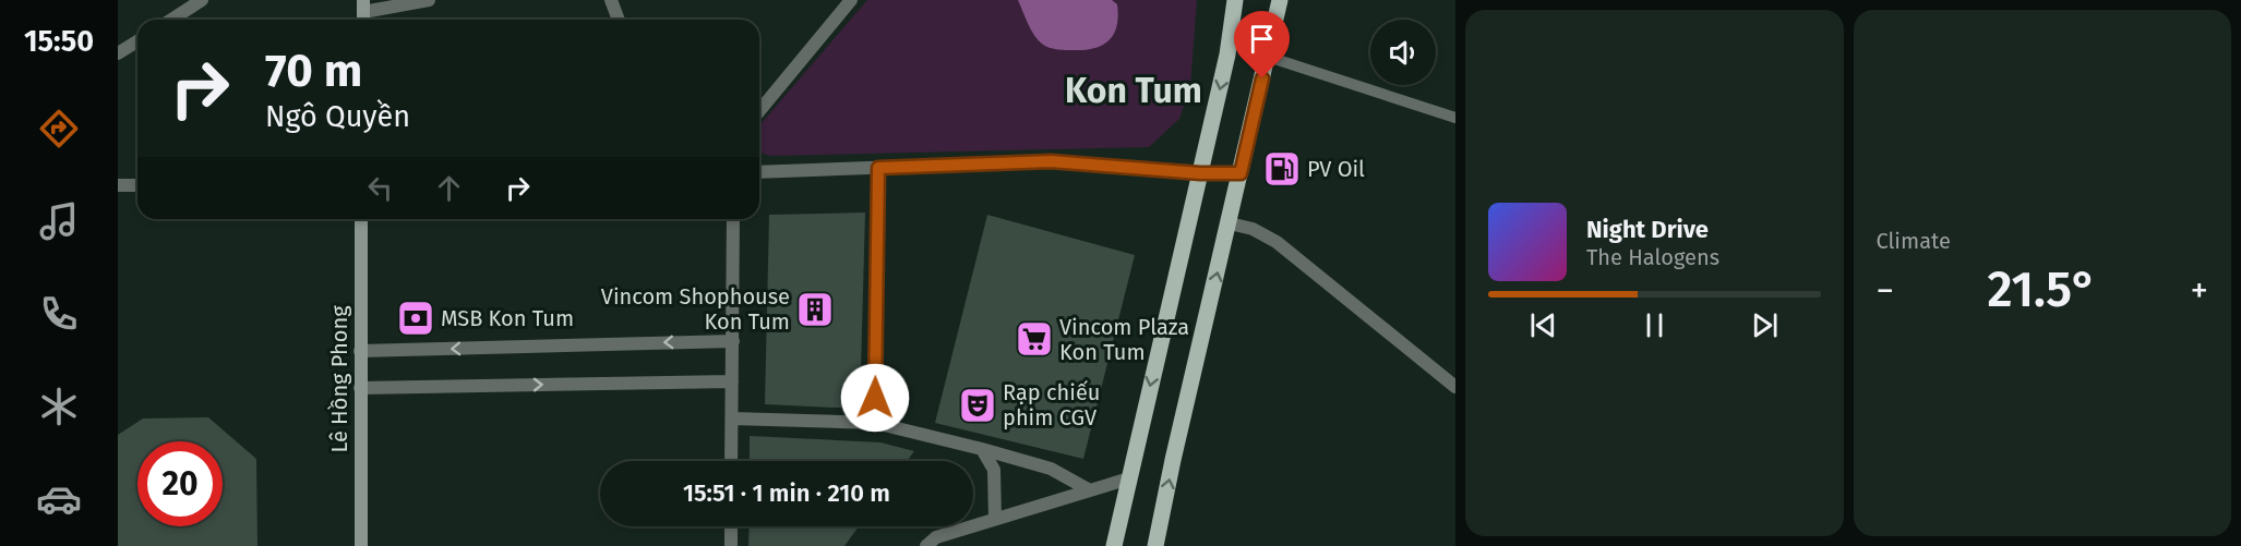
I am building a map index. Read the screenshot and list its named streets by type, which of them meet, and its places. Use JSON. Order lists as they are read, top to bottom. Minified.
{"streets":{"street":["Lê Hồng Phong"]},"districts":["Kon Tum"],"places":{"fuel station":["PV Oil"],"building":["Vincom Shophouse Kon Tum"],"bank":["MSB Kon Tum"],"supermarket":["Vincom Plaza Kon Tum"],"theatre":["Rạp chiếu phim CGV"]},"page":{"tabs":"15:50","tile":"Climate","turn":["70 m","Ngô Quyền"],"song":["Night Drive","The Halogens"],"heat":["−","21.5°","+"],"limit":"20","trip":"15:51 · 1 min · 210 m"}}
